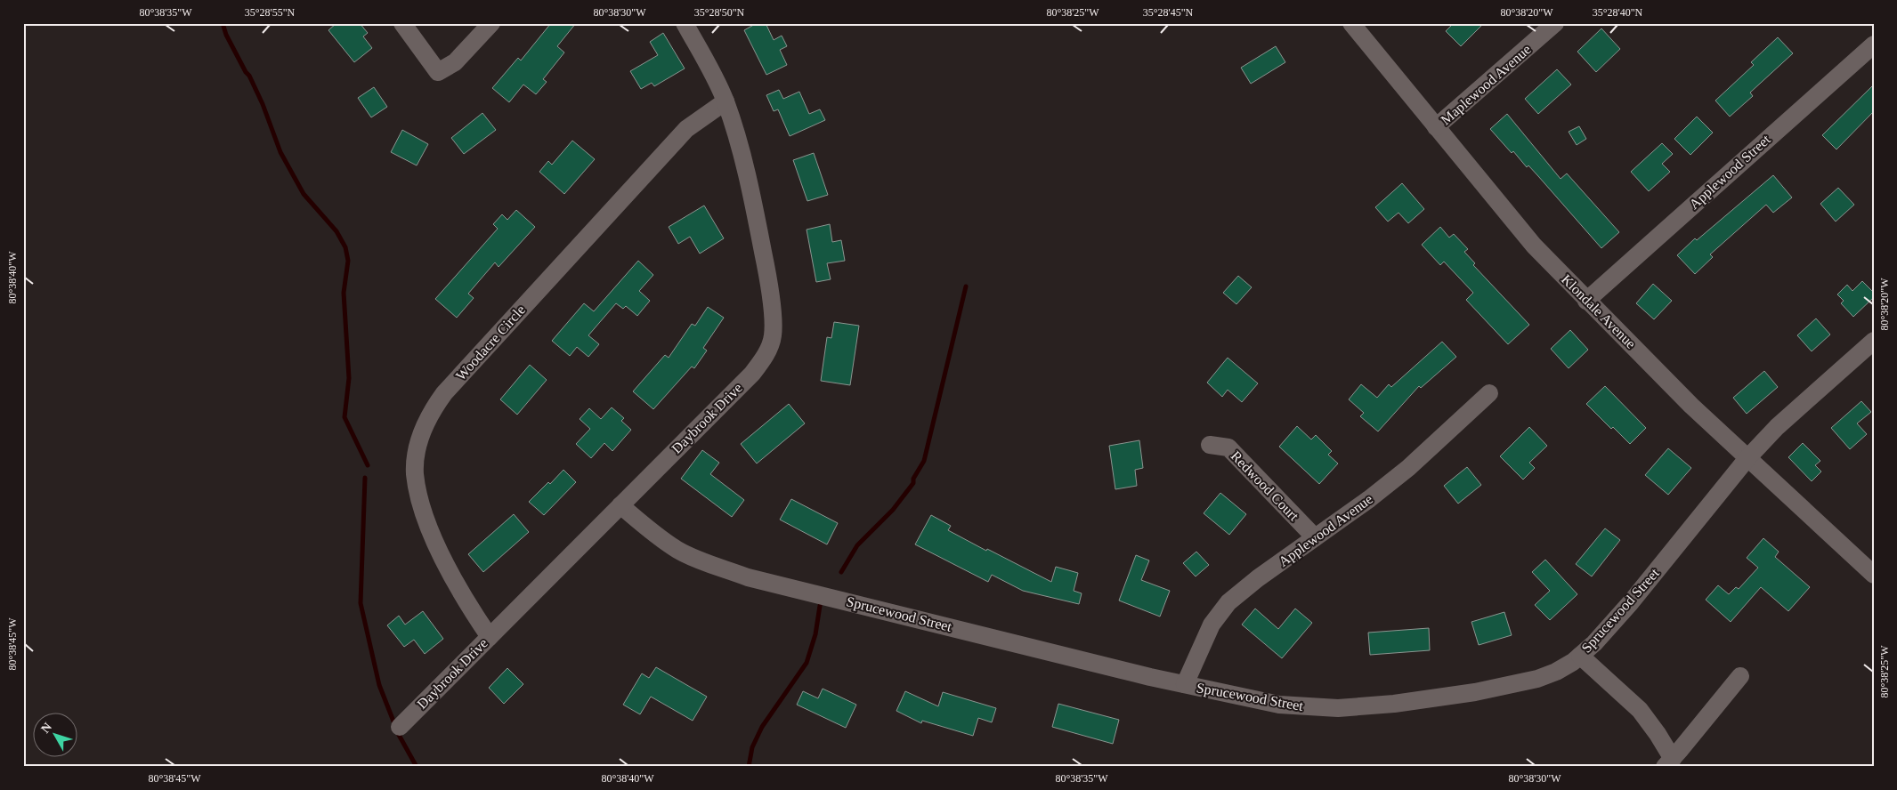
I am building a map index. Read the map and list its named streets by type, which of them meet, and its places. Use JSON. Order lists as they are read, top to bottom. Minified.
{"streets":{"street":["Maplewood Avenue","Applewood Street","Klondale Avenue","Woodacre Circle","Daybrook Drive","Redwood Court","Applewood Avenue","Sprucewood Street"]},"crossings":[["Maplewood Avenue","Klondale Avenue"],["Applewood Street","Klondale Avenue"],["Klondale Avenue","Sprucewood Street"],["Woodacre Circle","Daybrook Drive"],["Daybrook Drive","Sprucewood Street"],["Redwood Court","Applewood Avenue"],["Applewood Avenue","Sprucewood Street"]],"north":"top left","coordinates":["80°38'35\"W","35°28'55\"N","80°38'30\"W","35°28'50\"N","80°38'25\"W","35°28'45\"N","80°38'20\"W","35°28'40\"N","80°38'40\"W","80°38'45\"W"]}
